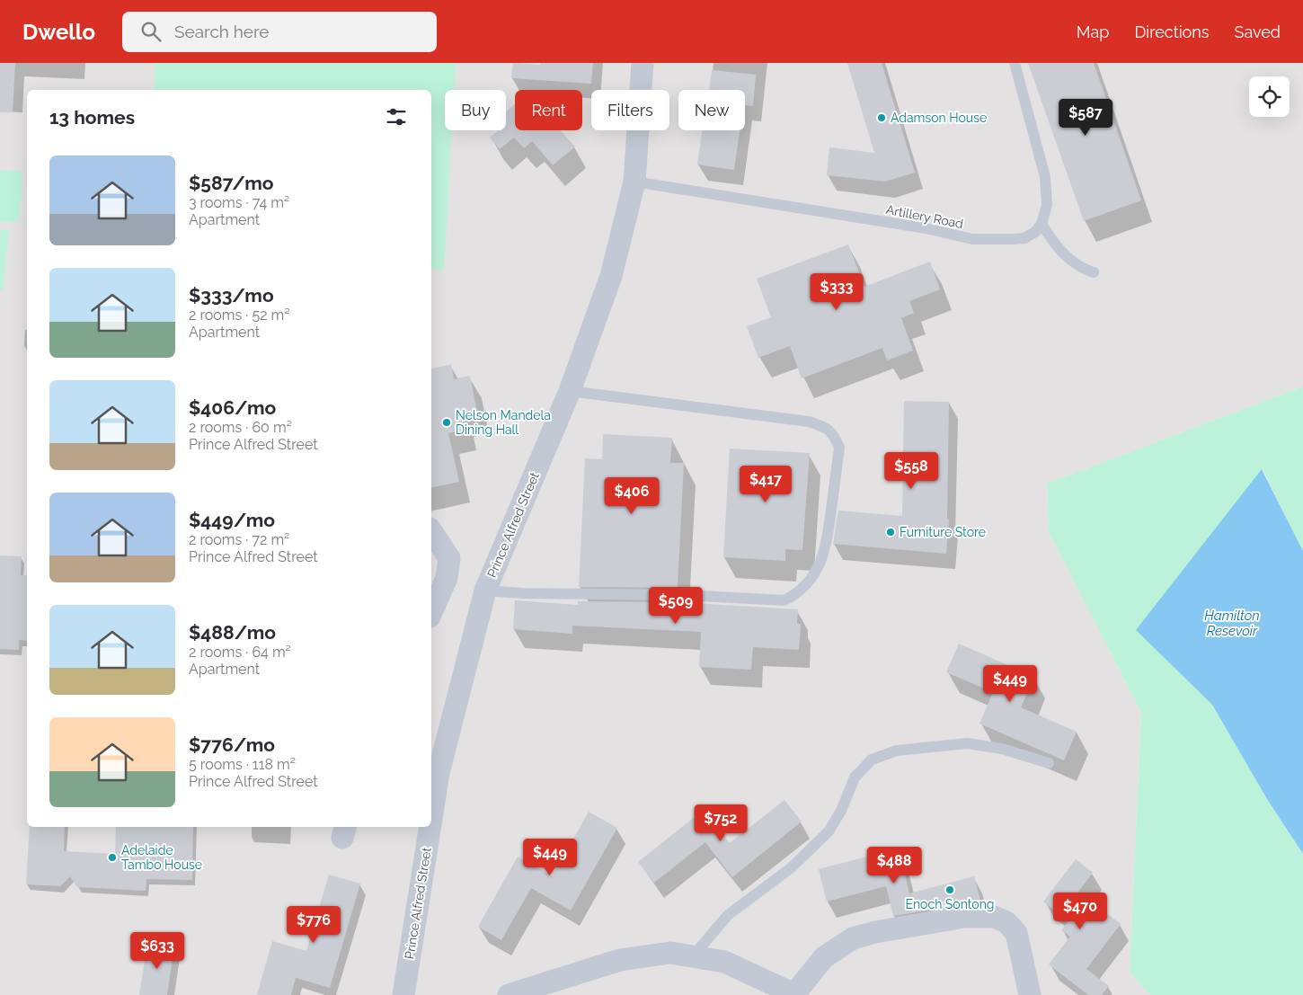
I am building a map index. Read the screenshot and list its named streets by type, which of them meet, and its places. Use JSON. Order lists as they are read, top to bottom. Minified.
{"streets":{"street":["Prince Alfred Street"],"lane":["Artillery Road"]},"crossings":[["Artillery Road","Prince Alfred Street"]],"water":["Hamilton Resevoir"],"places":["Adamson House","Nelson Mandela Dining Hall","Furniture Store","Adelaide Tambo House","Enoch Sontong"],"page":{"header":"Dwello","search":"Search here","nav":["Map","Directions","Saved"],"chip":["Buy","Rent","Filters","New"],"heading":"13 homes","price":["$587","$333","$558","$417","$406","$509","$449","$752","$449","$488","$470","$776","$633"],"list":[{"name":"$587/mo","note":"3 rooms · 74 m² · Apartment"},{"name":"$333/mo","note":"2 rooms · 52 m² · Apartment"},{"name":"$406/mo","note":"2 rooms · 60 m² · Prince Alfred Street"},{"name":"$449/mo","note":"2 rooms · 72 m² · Prince Alfred Street"},{"name":"$488/mo","note":"2 rooms · 64 m² · Apartment"},{"name":"$776/mo","note":"5 rooms · 118 m² · Prince Alfred Street"}]}}
